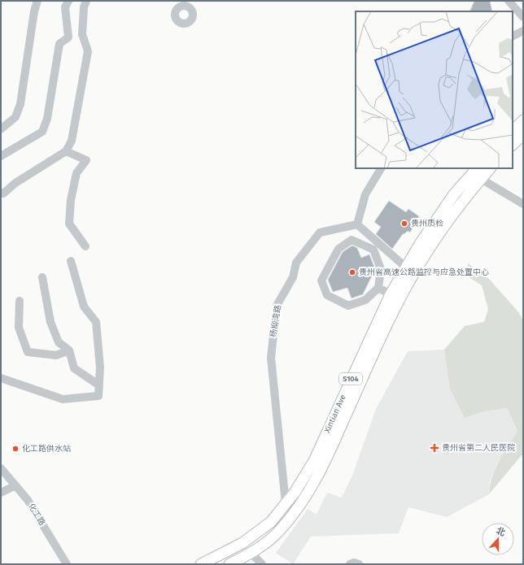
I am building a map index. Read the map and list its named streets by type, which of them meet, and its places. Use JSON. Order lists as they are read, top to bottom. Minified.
{"streets":{"main road":["S104","Xintian Ave"],"street":["杨柳湾路","化工路"]},"crossings":[["杨柳湾路","Xintian Ave"]],"places":{"other":["贵州质检","贵州省高速公路监控与应急处置中心","化工路供水站"],"health":["贵州省第二人民医院"]},"north":"top"}
